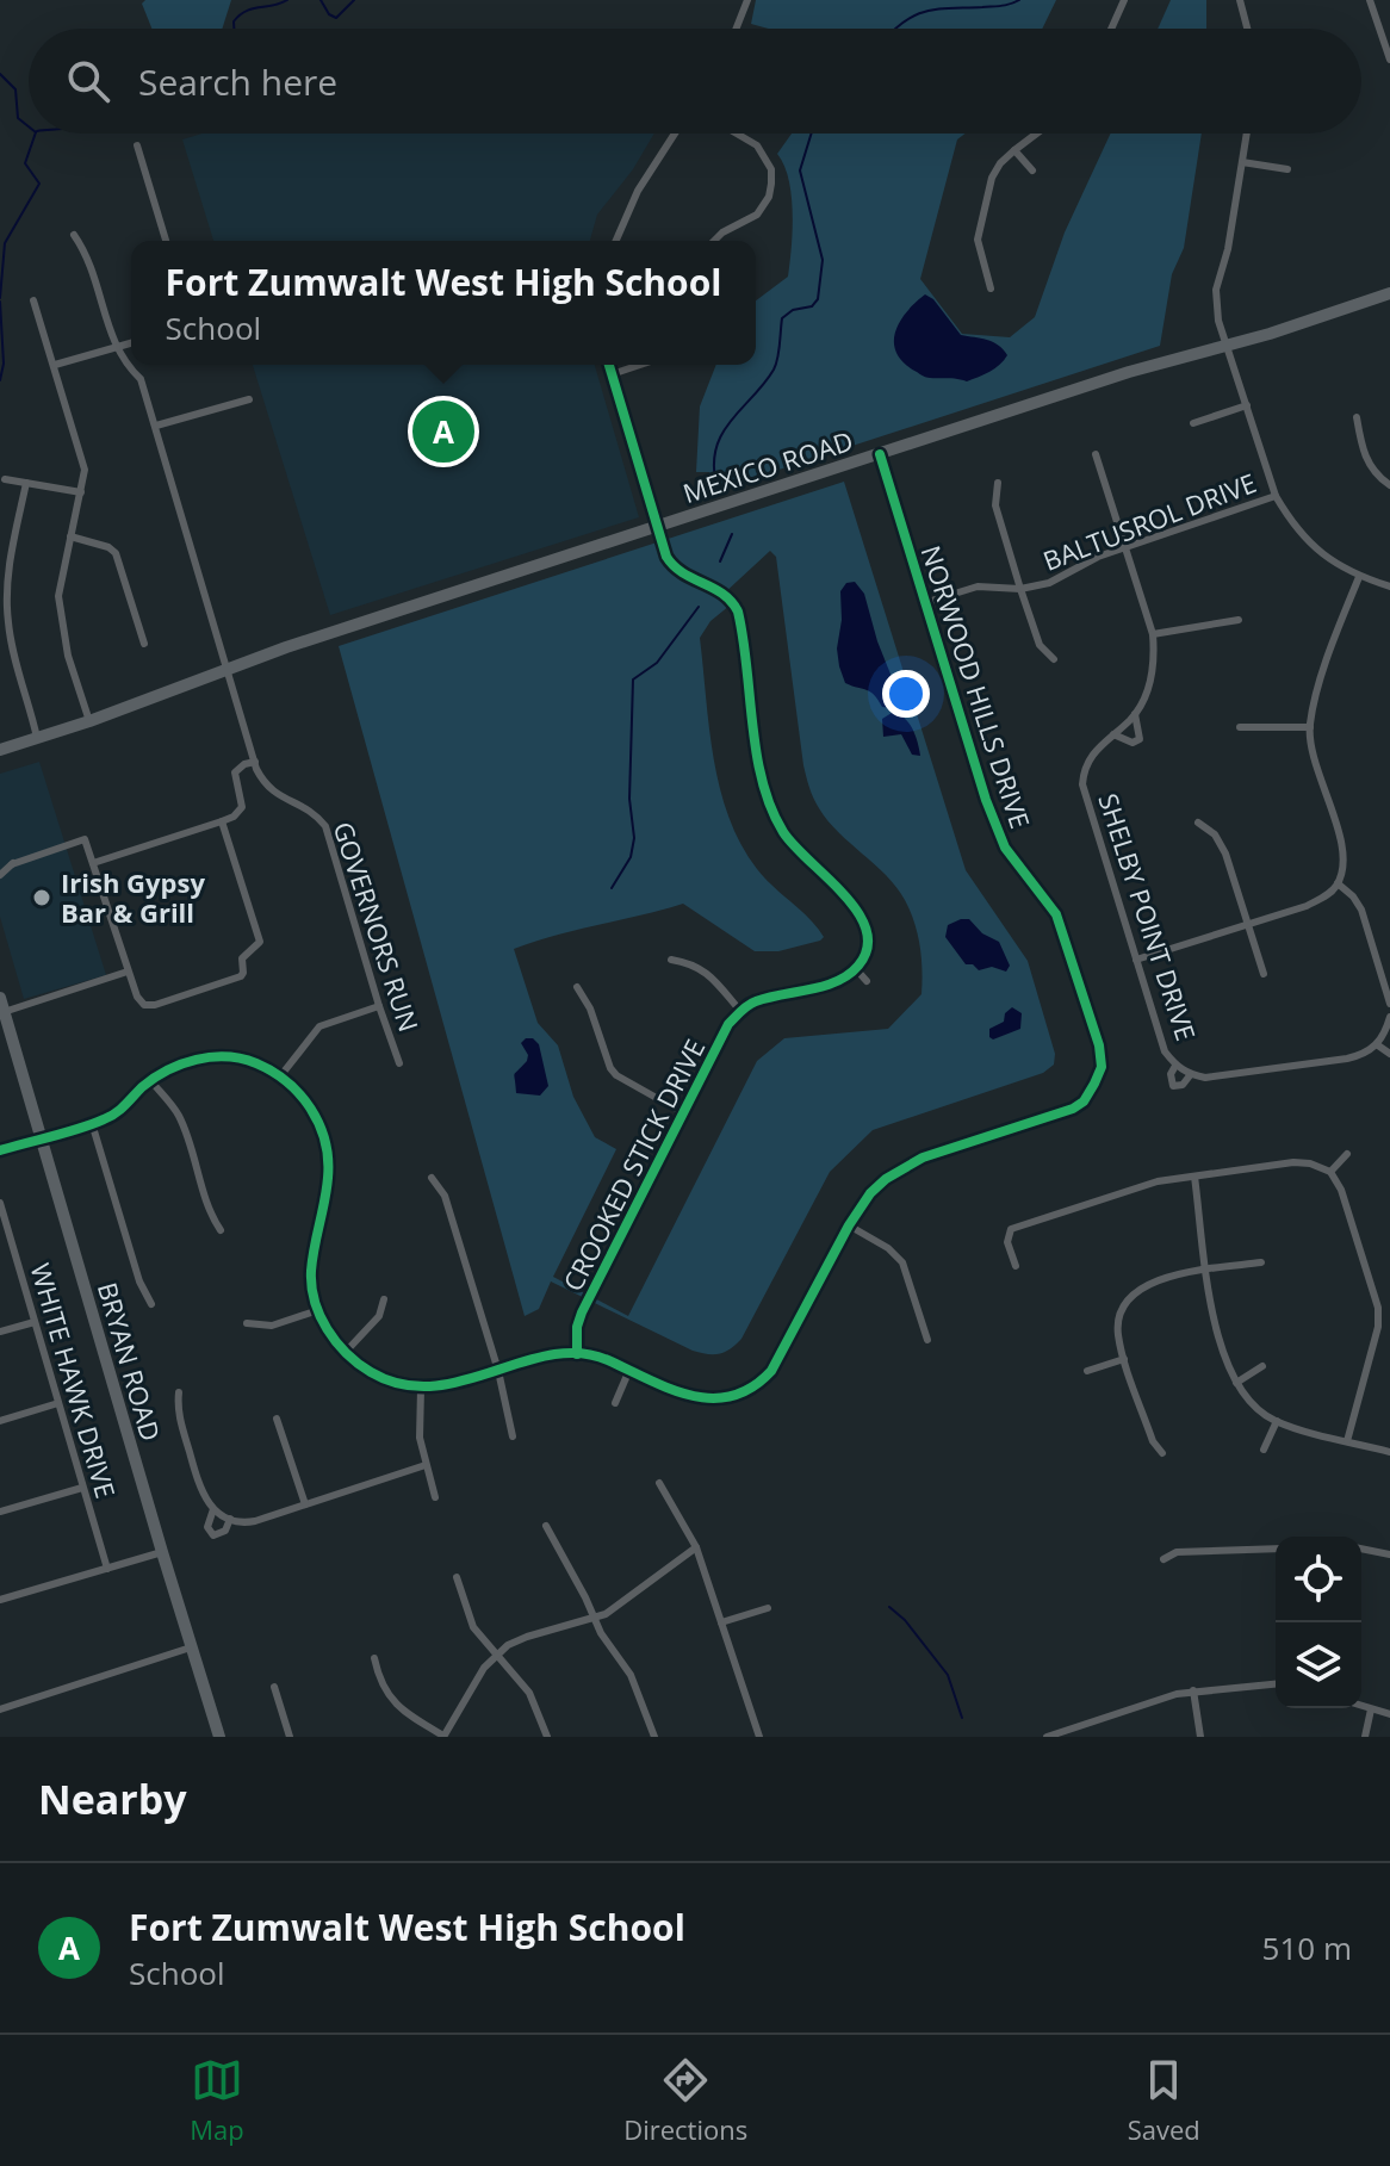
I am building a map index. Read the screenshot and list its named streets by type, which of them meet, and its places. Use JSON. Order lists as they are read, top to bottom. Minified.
{"streets":{"main road":["MEXICO ROAD","BRYAN ROAD"],"street":["BALTUSROL DRIVE","NORWOOD HILLS DRIVE","SHELBY POINT DRIVE","GOVERNORS RUN","CROOKED STICK DRIVE","WHITE HAWK DRIVE"]},"crossings":[["MEXICO ROAD","NORWOOD HILLS DRIVE"],["MEXICO ROAD","GOVERNORS RUN"],["BALTUSROL DRIVE","NORWOOD HILLS DRIVE"],["BALTUSROL DRIVE","SHELBY POINT DRIVE"],["NORWOOD HILLS DRIVE","CROOKED STICK DRIVE"],["NORWOOD HILLS DRIVE","BRYAN ROAD"]],"places":["Irish Gypsy Bar & Grill"],"page":{"search":"Search here","popup":["Fort Zumwalt West High School","School"],"pins":"A","heading":"Nearby","list":[{"mark":"A","name":"Fort Zumwalt West High School","note":"School","value":"510 m"}],"nav":["Map","Directions","Saved"]}}
